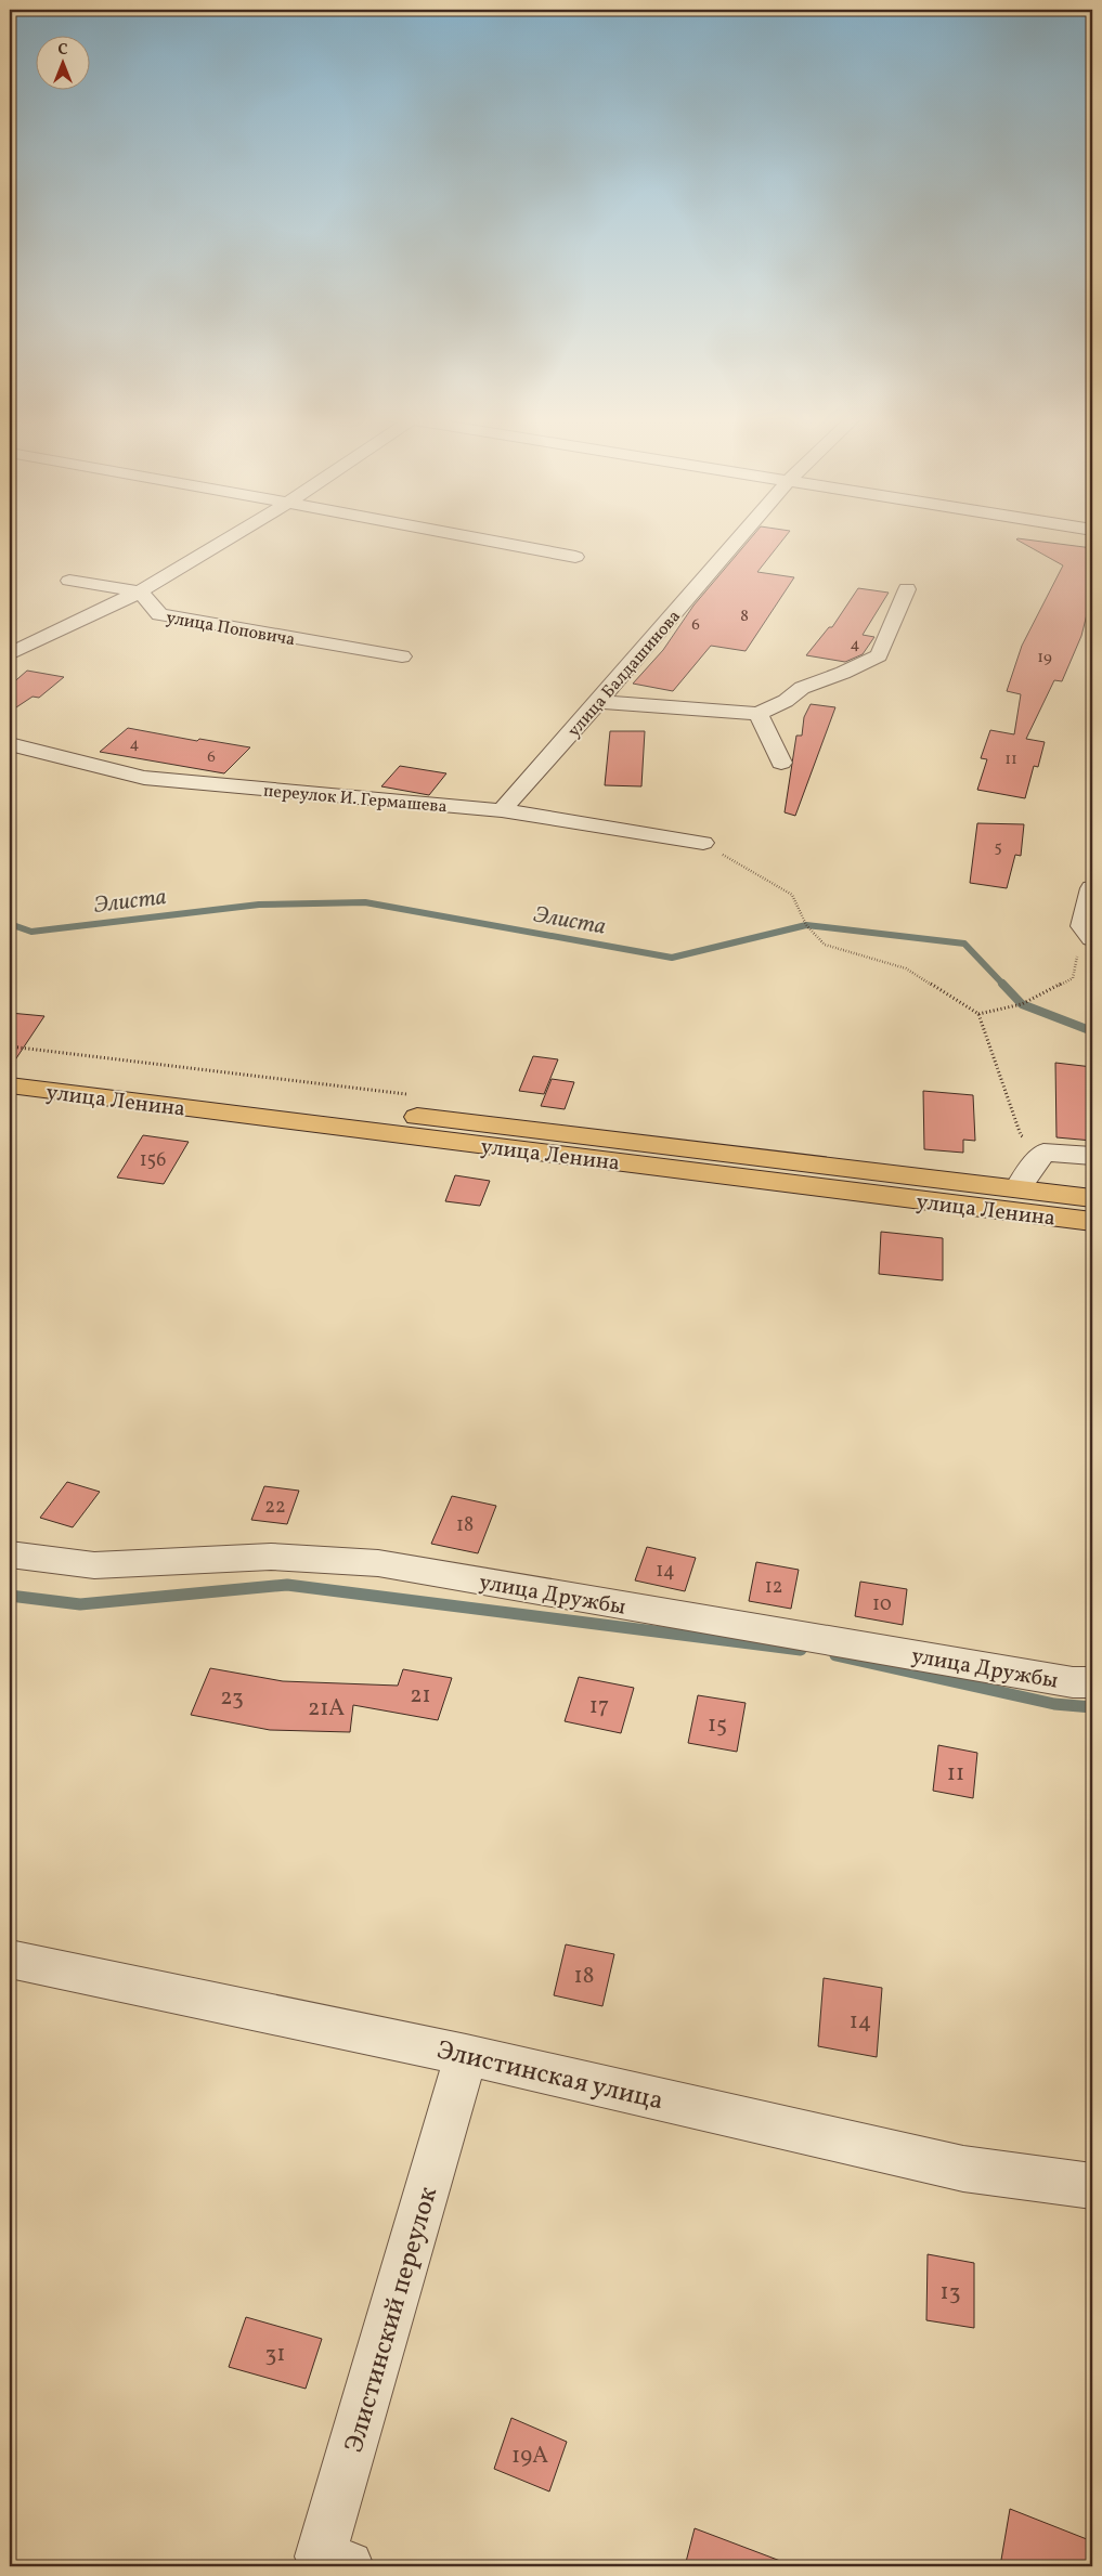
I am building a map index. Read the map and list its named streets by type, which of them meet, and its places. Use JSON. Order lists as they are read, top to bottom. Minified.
{"streets":{"main road":["улица Ленина"],"street":["улица Поповича","улица Балдашинова","переулок И. Гермашева","улица Дружбы","Элистинская улица","Элистинский переулок"]},"crossings":[["улица Балдашинова","переулок И. Гермашева"],["Элистинская улица","Элистинский переулок"]],"water":["Элиста"],"house_numbers":["8","6","4","19","4","6","11","5","156","22","18","14","12","10","21","23","17","21А","15","11","18","14","13","31","19А"],"north":"top"}
